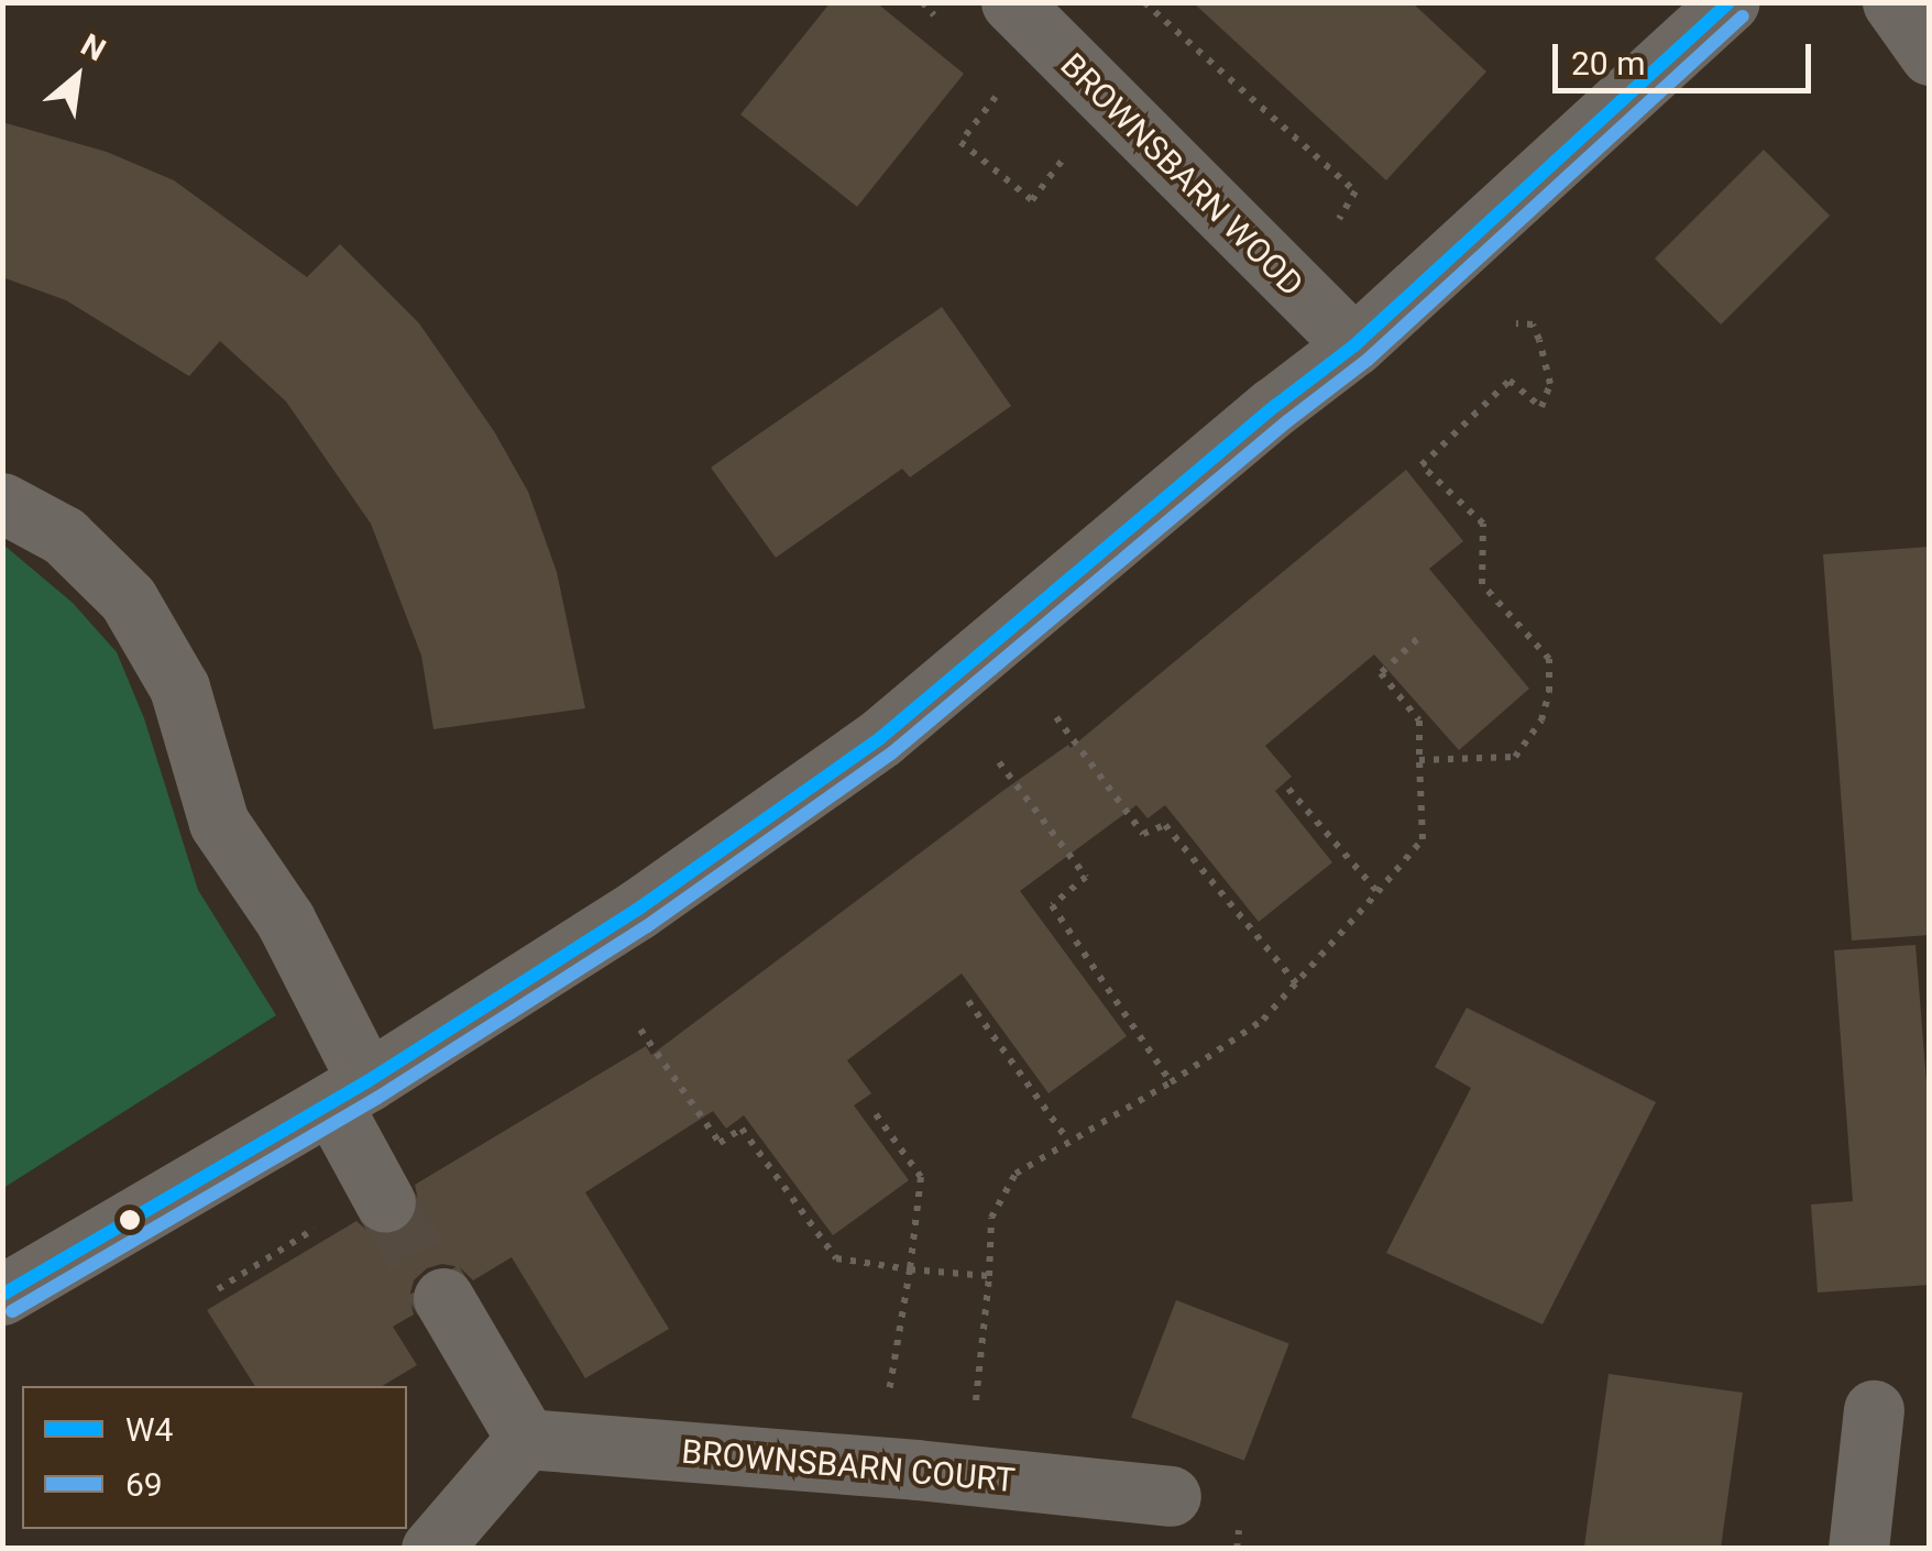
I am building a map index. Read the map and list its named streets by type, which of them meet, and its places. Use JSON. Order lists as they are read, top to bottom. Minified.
{"streets":{"street":["BROWNSBARN WOOD","BROWNSBARN COURT"]},"lines":["transit line W4","transit line 69"],"legend":["W4","69"],"scale_bar":"20 m","north":"top right"}
